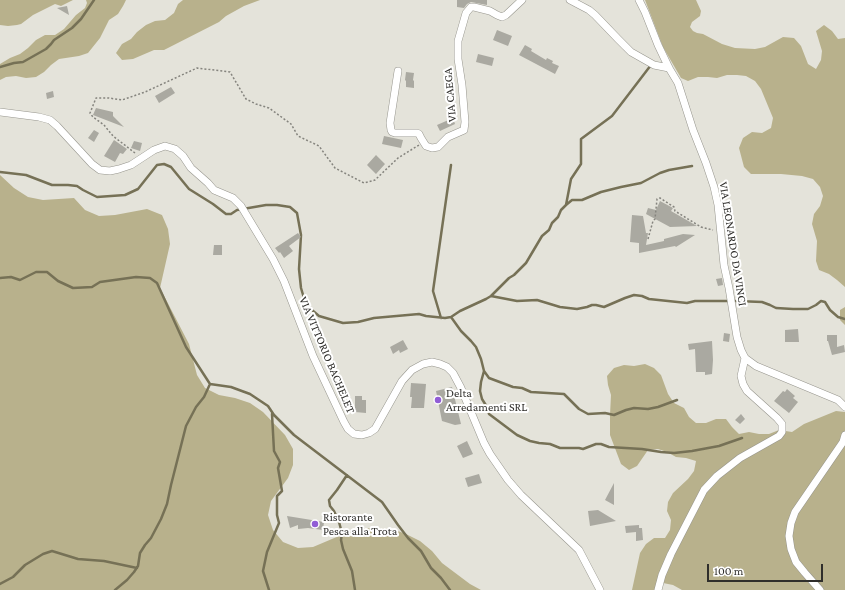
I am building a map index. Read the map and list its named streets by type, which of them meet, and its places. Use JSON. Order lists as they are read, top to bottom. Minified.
{"streets":{"street":["VIA CAEGA","VIA LEONARDO DA VINCI","VIA VITTORIO BACHELET"]},"places":["Delta Arredamenti SRL","Ristorante Pesca alla Trota"],"scale_bar":"100 m"}
